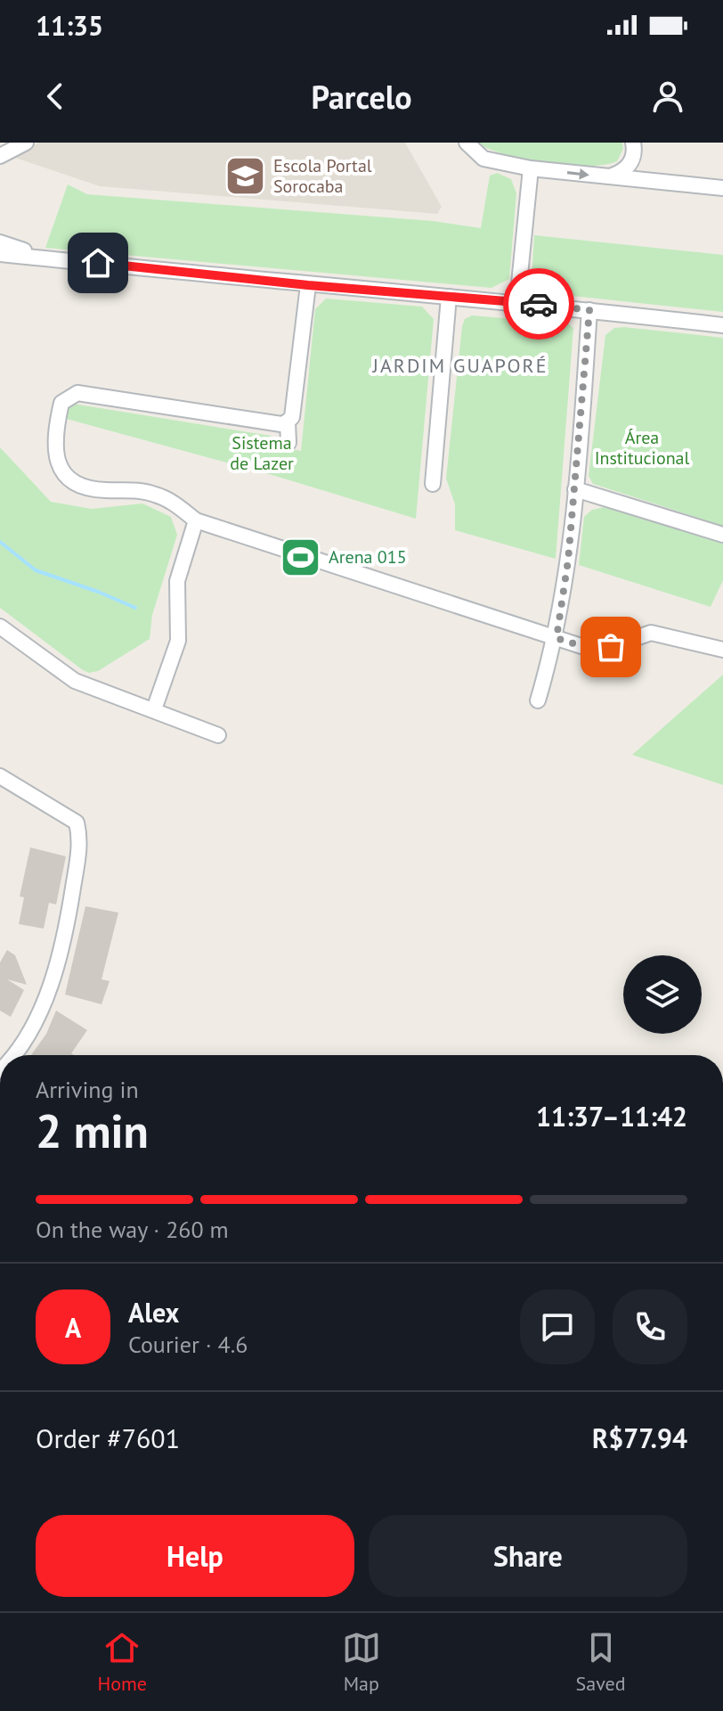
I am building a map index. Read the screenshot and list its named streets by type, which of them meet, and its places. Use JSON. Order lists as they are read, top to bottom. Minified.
{"districts":["JARDIM GUAPORÉ"],"parks":["Área Institucional","Sistema de Lazer"],"places":{"school or university":["Escola Portal Sorocaba"],"sports":["Arena 015"]},"page":{"status":"11:35","header":"Parcelo","heading":["2 min","Arriving in","11:37–11:42"],"panel":["Alex","Courier · 4.6","Order #7601","R$77.94"],"bar":"On the way · 260 m","round":"A","buttons":["Help","Share"],"tabs":["Home","Map","Saved"]}}
